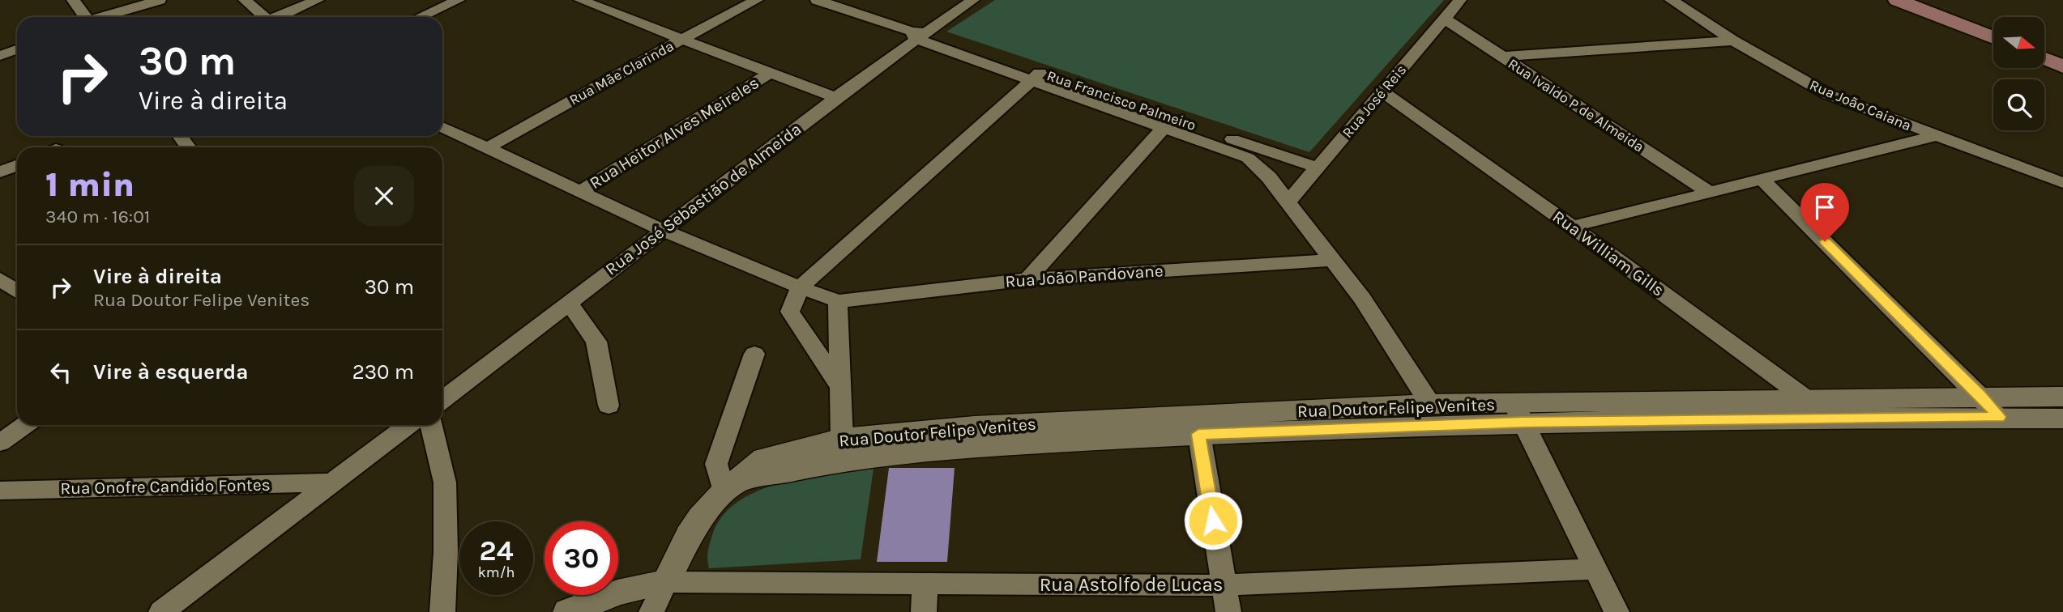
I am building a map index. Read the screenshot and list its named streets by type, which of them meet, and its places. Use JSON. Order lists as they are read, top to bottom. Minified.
{"streets":{"street":["Rua Mãe Clarinda","Rua Francisco Palmeiro","Rua José Reis","Rua Ivaldo P de Almeida","Rua João Caiana","Rua Heitor Alves Meireles","Rua José Sebastião de Almeida","Rua William Gills","Rua João Pandovane","Rua Doutor Felipe Venites","Rua Onofre Candido Fontes","Rua Astolfo de Lucas"]},"crossings":[["Rua Francisco Palmeiro","Rua José Reis"],["Rua Francisco Palmeiro","Rua José Sebastião de Almeida"],["Rua Francisco Palmeiro","Rua João Pandovane"],["Rua Francisco Palmeiro","Rua Doutor Felipe Venites"],["Rua José Reis","Rua Ivaldo P de Almeida"],["Rua José Reis","Rua William Gills"],["Rua William Gills","Rua Doutor Felipe Venites"],["Rua Doutor Felipe Venites","Rua Astolfo de Lucas"]],"north":"right","page":{"turn":["30 m","Vire à direita"],"heading":["1 min","340 m · 16:01"],"list":[{"name":"Vire à direita","note":"Rua Doutor Felipe Venites","value":"30 m"},{"name":"Vire à esquerda","value":"230 m"}],"speed":"24 km/h","limit":"30"}}
